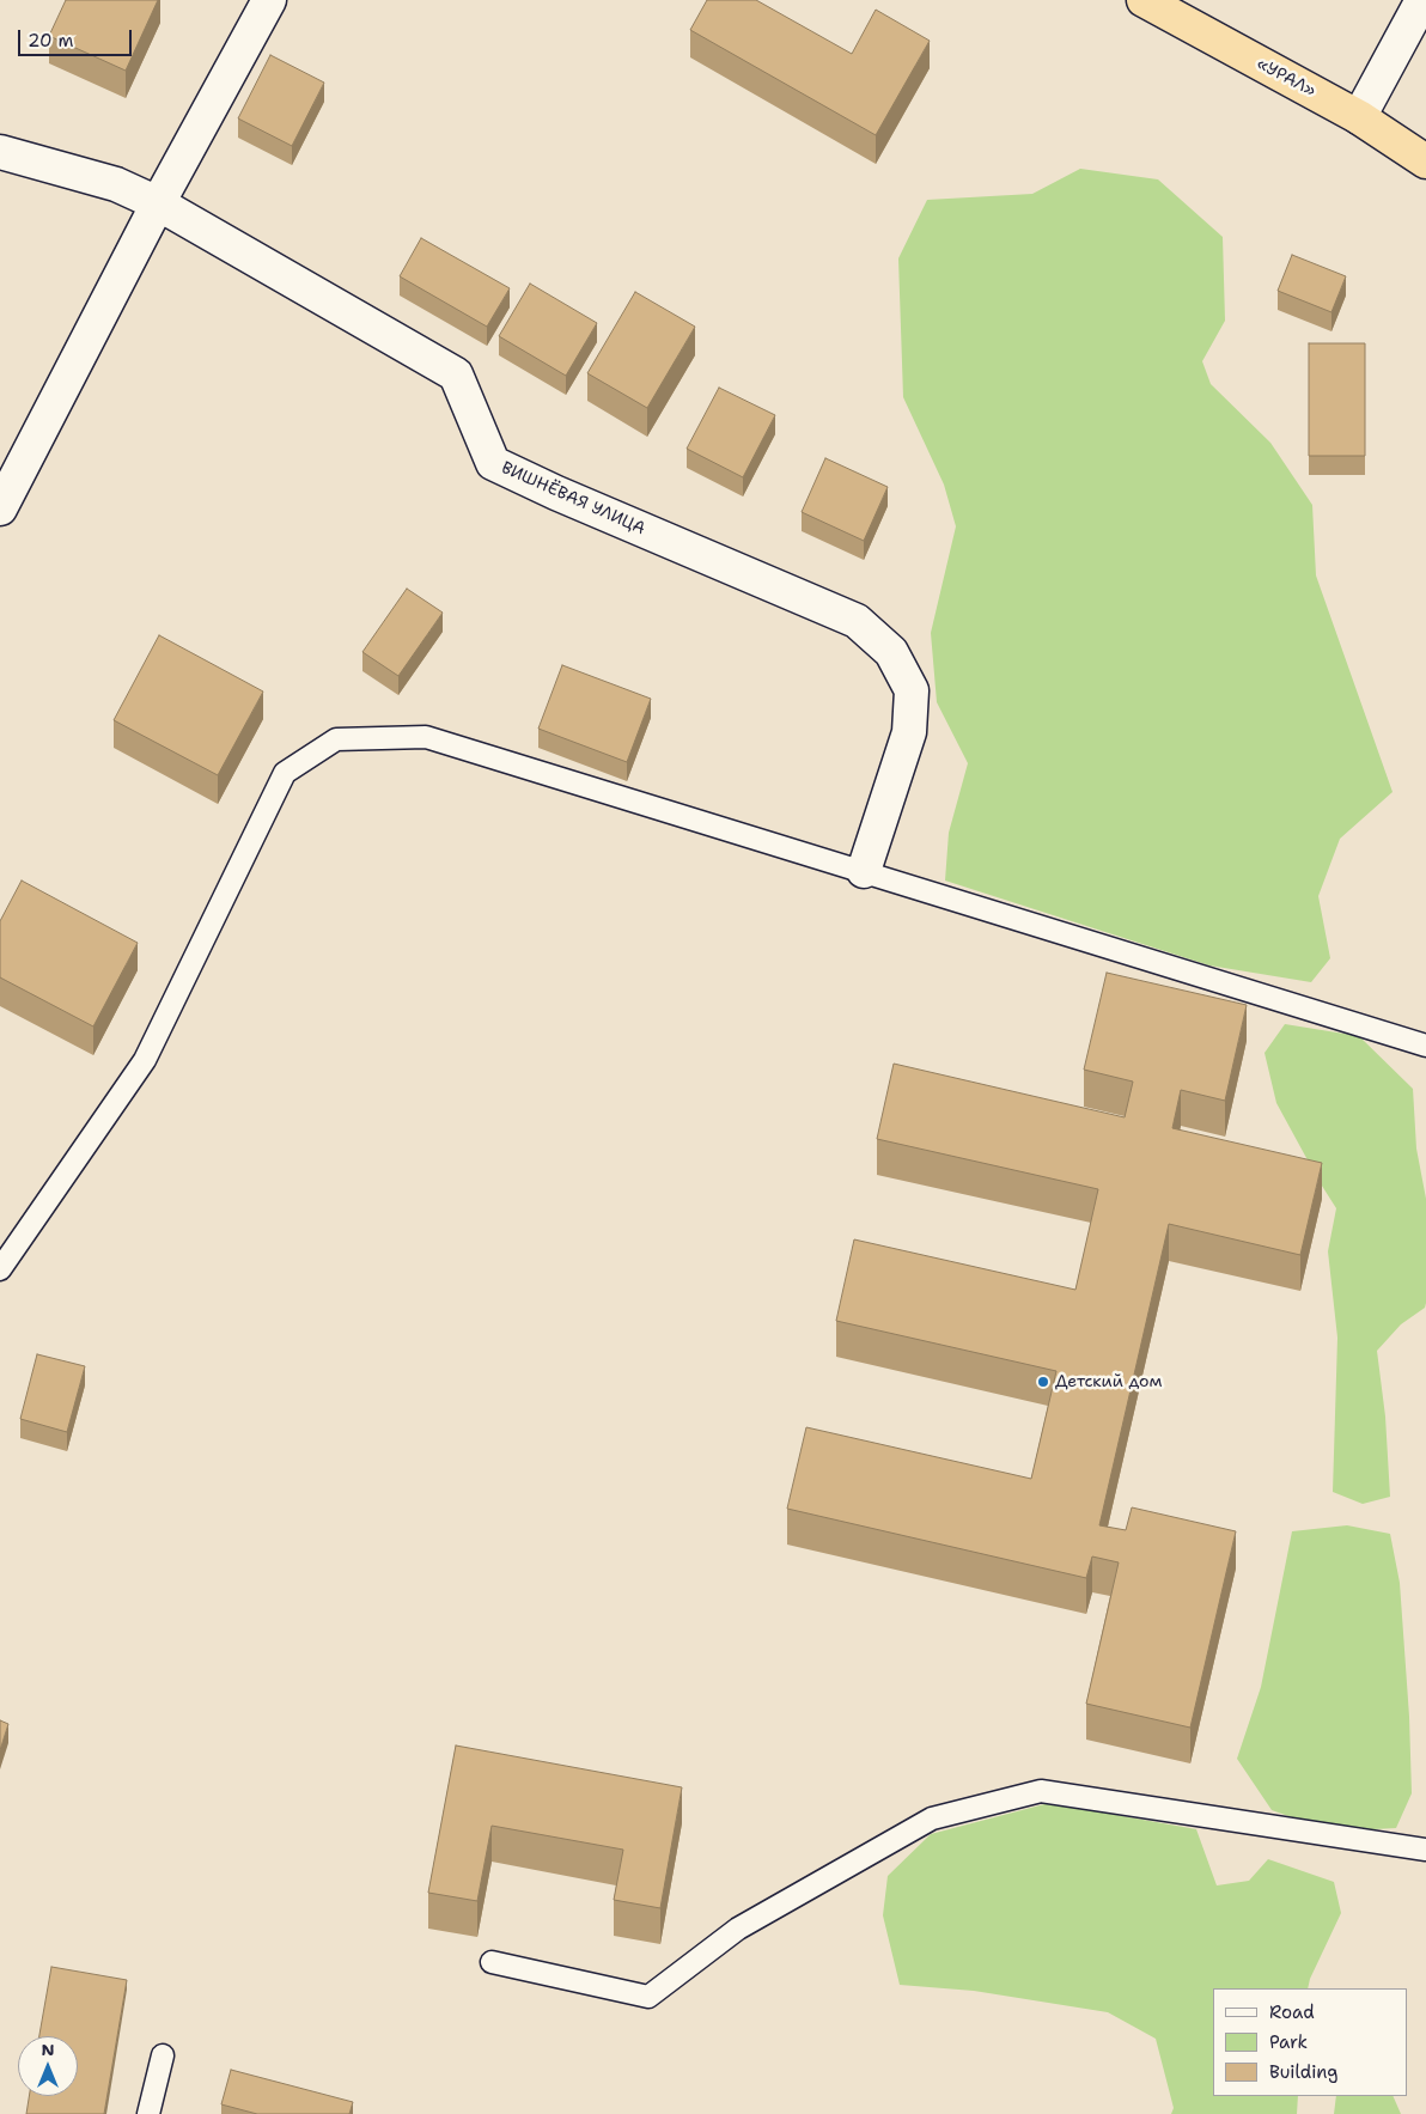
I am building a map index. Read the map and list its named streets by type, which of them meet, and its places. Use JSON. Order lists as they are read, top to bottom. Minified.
{"streets":{"highway":["«УРАЛ»"],"street":["ВИШНЁВАЯ УЛИЦА"]},"places":["Детский дом"],"legend":["Road","Park","Building"],"scale_bar":"20 m","north":"top"}
